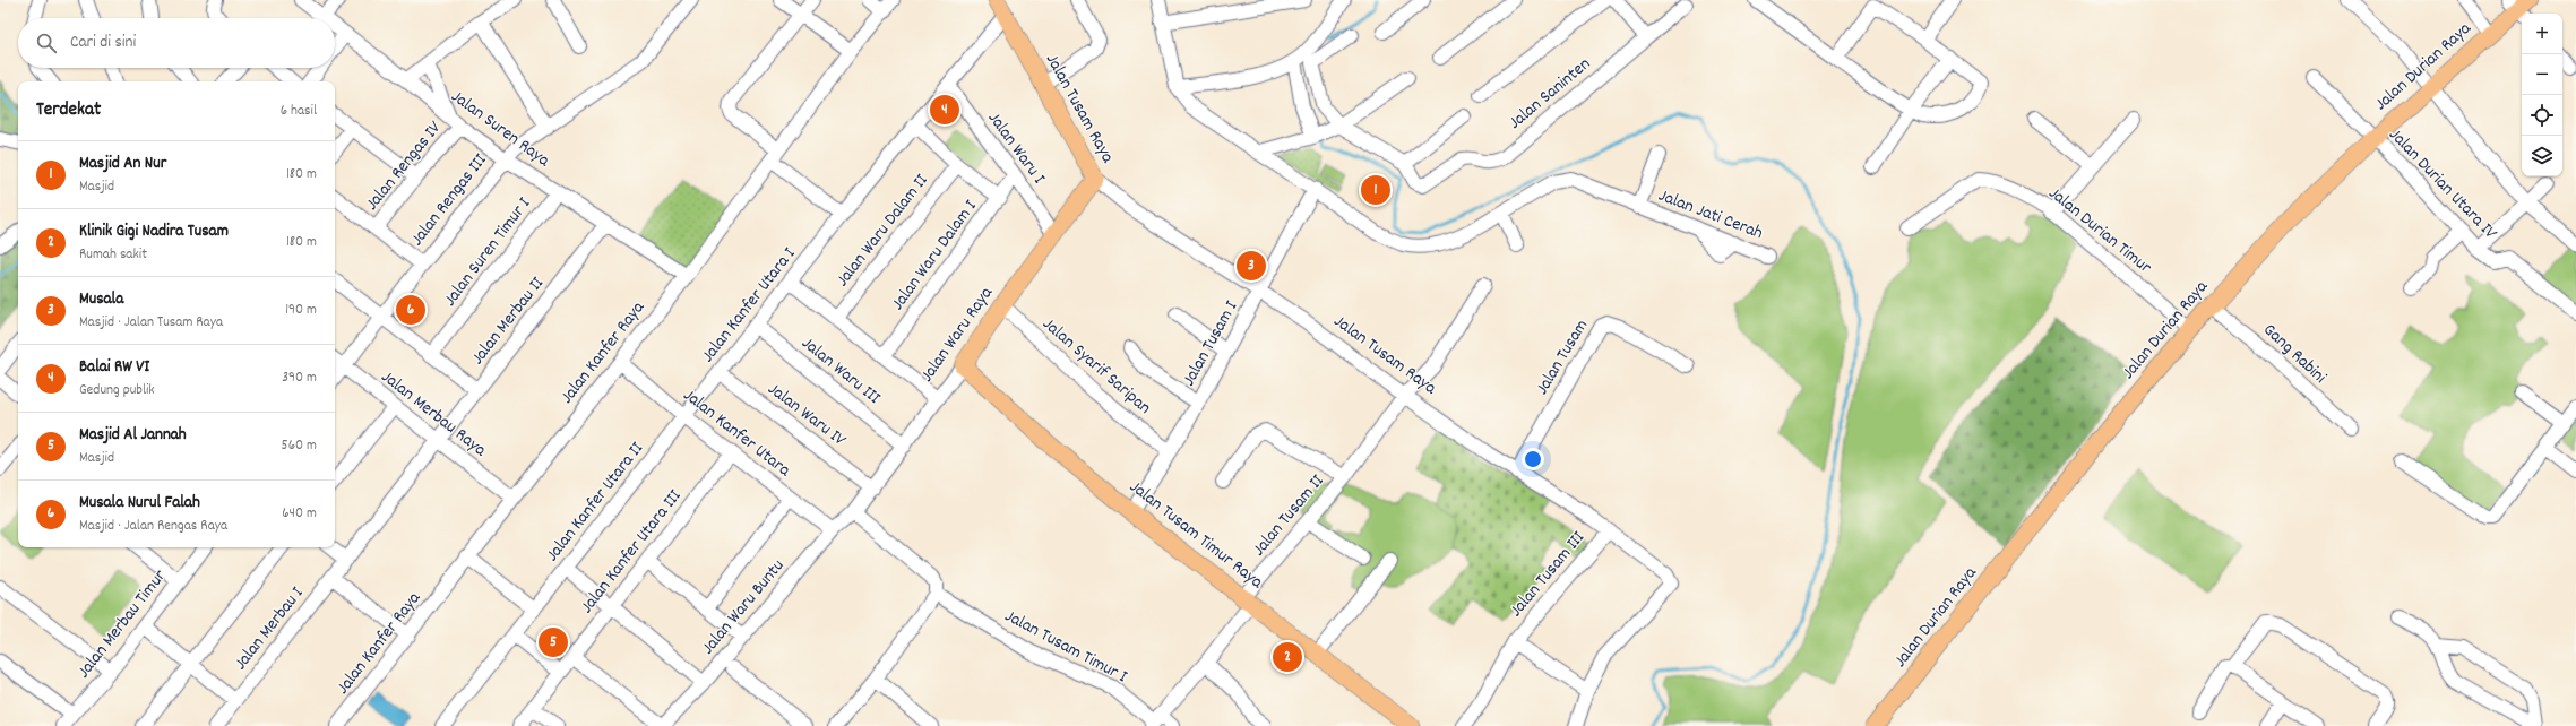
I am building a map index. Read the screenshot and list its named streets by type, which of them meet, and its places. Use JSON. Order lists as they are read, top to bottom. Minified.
{"streets":{"main road":["Jalan Durian Raya","Jalan Tusam Raya","Jalan Waru Raya","Jalan Tusam Timur Raya"],"street":["Jalan Saninten","Jalan Suren Raya","Jalan Waru I","Jalan Rengas IV","Jalan Durian Utara IV","Jalan Rengas III","Jalan Jati Cerah","Jalan Waru Dalam II","Jalan Durian Timur","Jalan Suren Timur I","Jalan Waru Dalam I","Jalan Kanfer Utara I","Jalan Merbau II","Jalan Tusam I","Jalan Kanfer Raya","Gang Rabini","Jalan Tusam","Jalan Syarif Saripan","Jalan Waru III","Jalan Merbau Raya","Jalan Waru IV","Jalan Kanfer Utara","Jalan Kanfer Utara II","Jalan Tusam II","Jalan Kanfer Utara III","Jalan Tusam III","Jalan Waru Buntu","Jalan Merbau Timur","Jalan Merbau I","Jalan Tusam Timur I"]},"crossings":[["Jalan Durian Raya","Jalan Durian Utara IV"],["Jalan Durian Raya","Jalan Durian Timur"],["Jalan Durian Raya","Gang Rabini"],["Jalan Tusam Raya","Jalan Kanfer Utara I"],["Jalan Tusam Raya","Jalan Waru Raya"],["Jalan Tusam Raya","Jalan Tusam I"],["Jalan Tusam Raya","Jalan Tusam"],["Jalan Tusam Raya","Jalan Tusam II"],["Jalan Tusam Raya","Jalan Tusam III"],["Jalan Suren Raya","Jalan Rengas IV"],["Jalan Suren Raya","Jalan Rengas III"],["Jalan Suren Raya","Jalan Suren Timur I"],["Jalan Suren Raya","Jalan Merbau II"],["Jalan Suren Raya","Jalan Kanfer Raya"],["Jalan Waru I","Jalan Waru Dalam I"],["Jalan Waru I","Jalan Kanfer Utara I"],["Jalan Waru I","Jalan Waru Raya"],["Jalan Rengas III","Jalan Merbau Raya"],["Jalan Jati Cerah","Jalan Tusam I"],["Jalan Kanfer Utara I","Jalan Waru III"],["Jalan Kanfer Utara I","Jalan Waru IV"],["Jalan Kanfer Utara I","Jalan Kanfer Utara"],["Jalan Kanfer Utara I","Jalan Kanfer Utara II"],["Jalan Merbau II","Jalan Merbau Raya"],["Jalan Merbau II","Jalan Merbau I"],["Jalan Waru Raya","Jalan Syarif Saripan"],["Jalan Waru Raya","Jalan Waru III"],["Jalan Waru Raya","Jalan Waru IV"],["Jalan Waru Raya","Jalan Tusam Timur Raya"],["Jalan Waru Raya","Jalan Waru Buntu"],["Jalan Tusam I","Jalan Syarif Saripan"],["Jalan Tusam I","Jalan Tusam Timur Raya"],["Jalan Kanfer Raya","Jalan Merbau Raya"],["Jalan Kanfer Raya","Jalan Kanfer Utara"],["Jalan Merbau Raya","Jalan Merbau I"],["Jalan Kanfer Utara","Jalan Kanfer Utara II"],["Jalan Kanfer Utara","Jalan Kanfer Utara III"],["Jalan Kanfer Utara","Jalan Waru Buntu"],["Jalan Tusam II","Jalan Tusam Timur Raya"],["Jalan Merbau Timur","Jalan Merbau I"]],"page":{"map_buttons":["+","−"],"search":"Cari di sini","heading":["Terdekat","6 hasil"],"pins":["4","1","3","6","5","2"],"list":[{"mark":"1","name":"Masjid An Nur","note":"Masjid","value":"180 m"},{"mark":"2","name":"Klinik Gigi Nadira Tusam","note":"Rumah sakit","value":"180 m"},{"mark":"3","name":"Musala","note":"Masjid · Jalan Tusam Raya","value":"190 m"},{"mark":"4","name":"Balai RW VI","note":"Gedung publik","value":"390 m"},{"mark":"5","name":"Masjid Al Jannah","note":"Masjid","value":"560 m"},{"mark":"6","name":"Musala Nurul Falah","note":"Masjid · Jalan Rengas Raya","value":"640 m"}]}}
